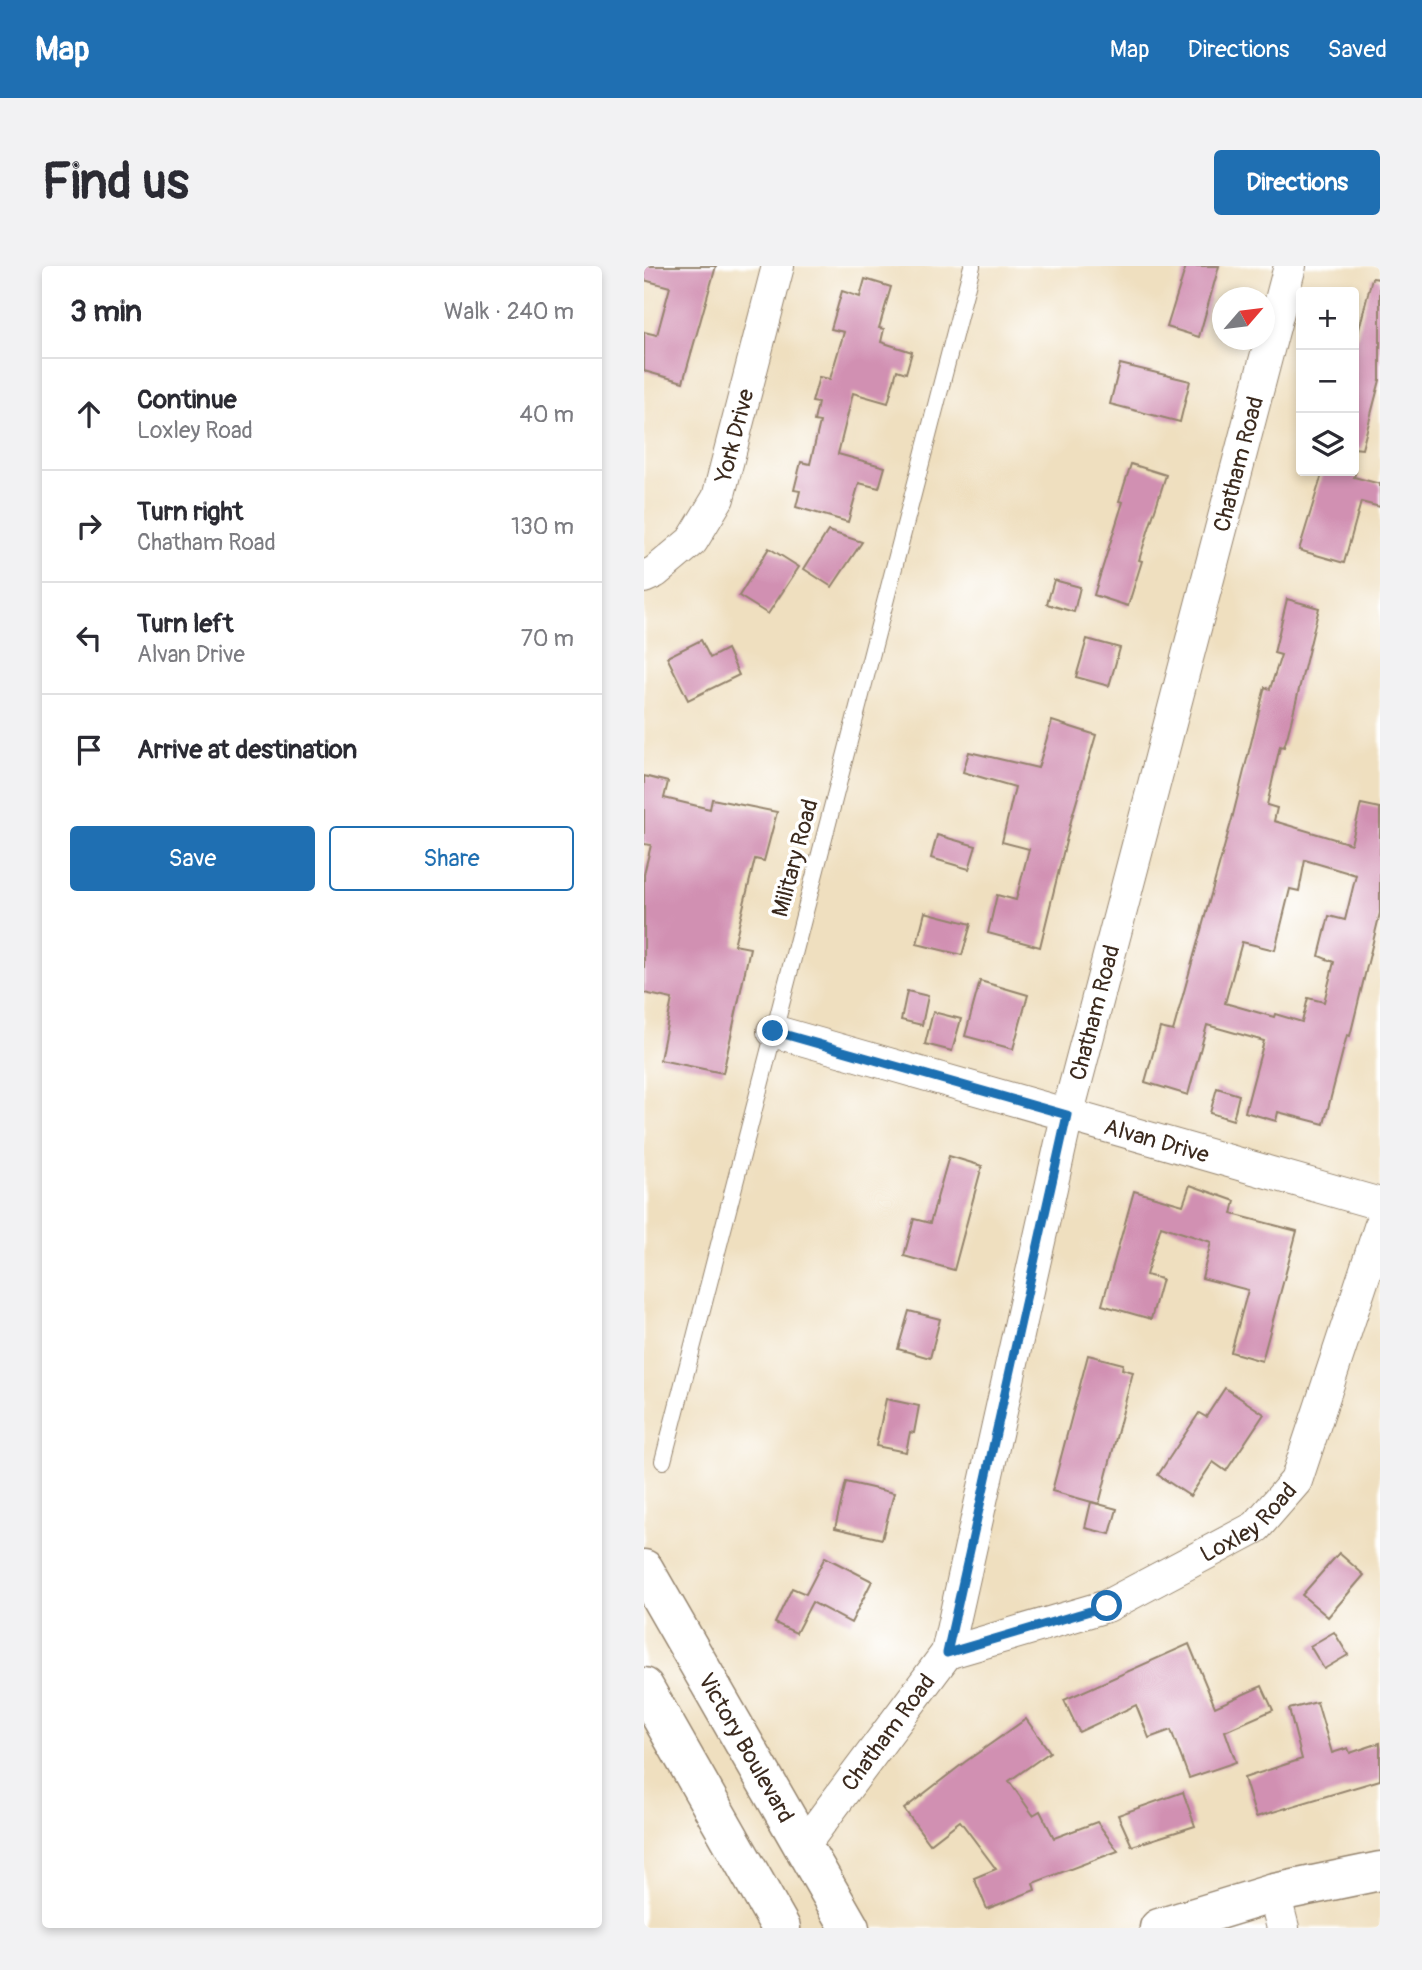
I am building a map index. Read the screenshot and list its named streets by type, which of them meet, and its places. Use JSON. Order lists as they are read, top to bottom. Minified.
{"streets":{"main road":["Victory Boulevard"],"street":["York Drive","Chatham Road","Alvan Drive","Loxley Road"],"lane":["Military Road"]},"crossings":[["Chatham Road","Alvan Drive"],["Chatham Road","Loxley Road"],["Chatham Road","Victory Boulevard"],["Military Road","Alvan Drive"]],"north":"top right","page":{"header":"Map","nav":["Map","Directions","Saved"],"buttons":["Directions",["Save","Share"]],"title":"Find us","heading":["3 min","Walk · 240 m"],"map_buttons":["+","−"],"list":[["Continue","Loxley Road","40 m"],["Turn right","Chatham Road","130 m"],["Turn left","Alvan Drive","70 m"],"Arrive at destination"]}}
